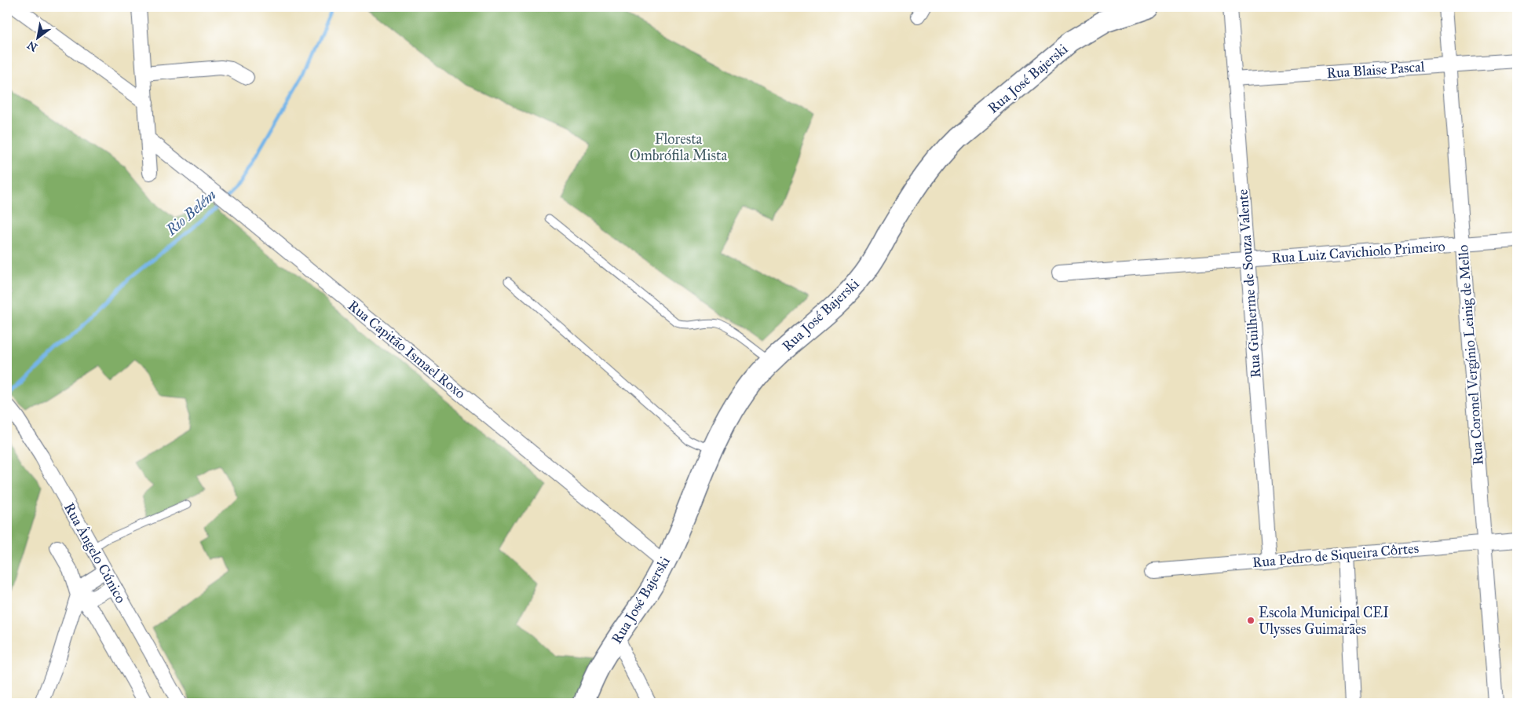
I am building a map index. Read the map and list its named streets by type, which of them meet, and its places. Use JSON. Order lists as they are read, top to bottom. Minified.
{"streets":{"main road":["Rua José Bajerski"],"street":["Rua Blaise Pascal","Rua Luiz Cavichiolo Primeiro","Rua Guilherme de Souza Valente","Rua Capitão Ismael Roxo","Rua Coronel Vergínio Leinig de Mello","Rua Ângelo Cúnico","Rua Pedro de Siqueira Côrtes"]},"crossings":[["Rua Blaise Pascal","Rua Guilherme de Souza Valente"],["Rua Blaise Pascal","Rua Coronel Vergínio Leinig de Mello"],["Rua José Bajerski","Rua Capitão Ismael Roxo"],["Rua Luiz Cavichiolo Primeiro","Rua Guilherme de Souza Valente"],["Rua Luiz Cavichiolo Primeiro","Rua Coronel Vergínio Leinig de Mello"],["Rua Guilherme de Souza Valente","Rua Pedro de Siqueira Côrtes"],["Rua Coronel Vergínio Leinig de Mello","Rua Pedro de Siqueira Côrtes"]],"water":["Rio Belém"],"parks":["Floresta Ombrófila Mista"],"places":["Escola Municipal CEI Ulysses Guimarães"],"north":"bottom left"}
